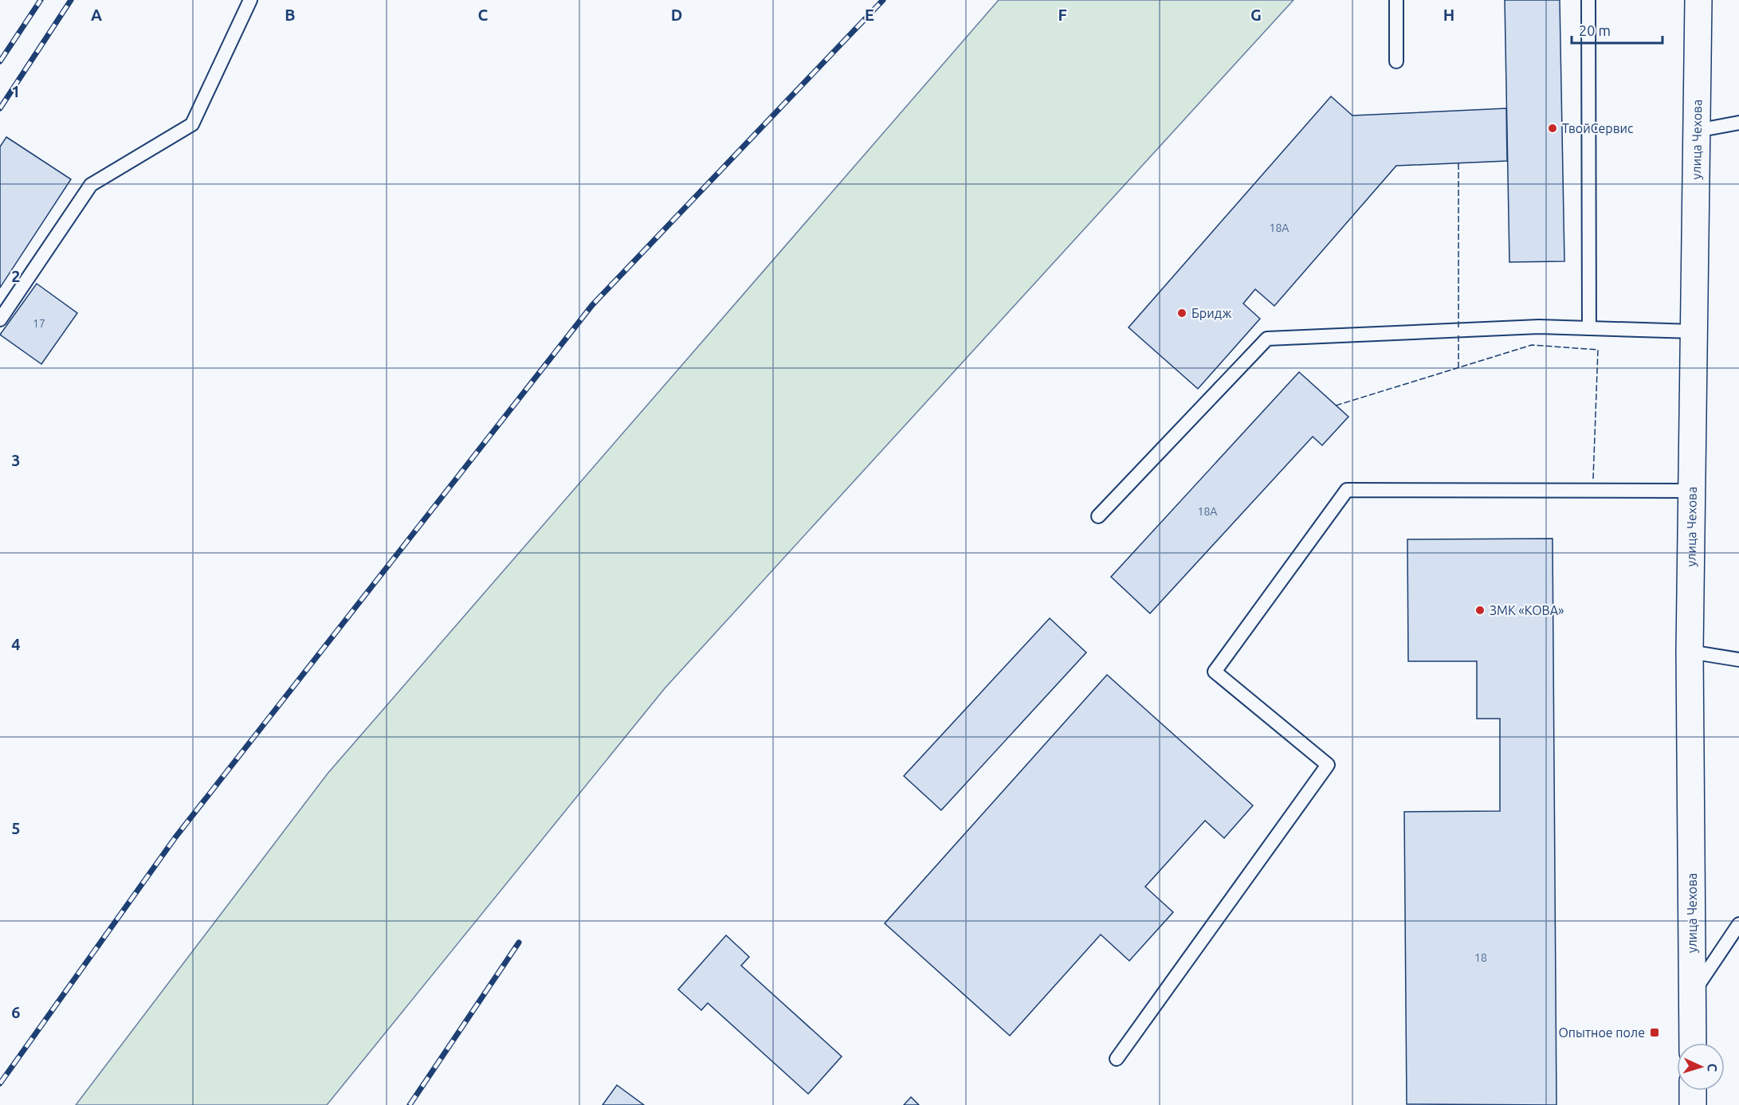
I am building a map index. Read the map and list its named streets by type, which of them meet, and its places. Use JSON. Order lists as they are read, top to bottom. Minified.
{"streets":{"main road":["улица Чехова"]},"places":{"other":["ТвойСервис","Бридж","ЗМК «КОВА»"],"transit":["Опытное поле"]},"house_numbers":["18А","17","18А","18"],"scale_bar":"20 m","north":"right","grid":{"columns":["A","B","C","D","E","F","G","H"],"rows":["1","2","3","4","5","6"]}}
